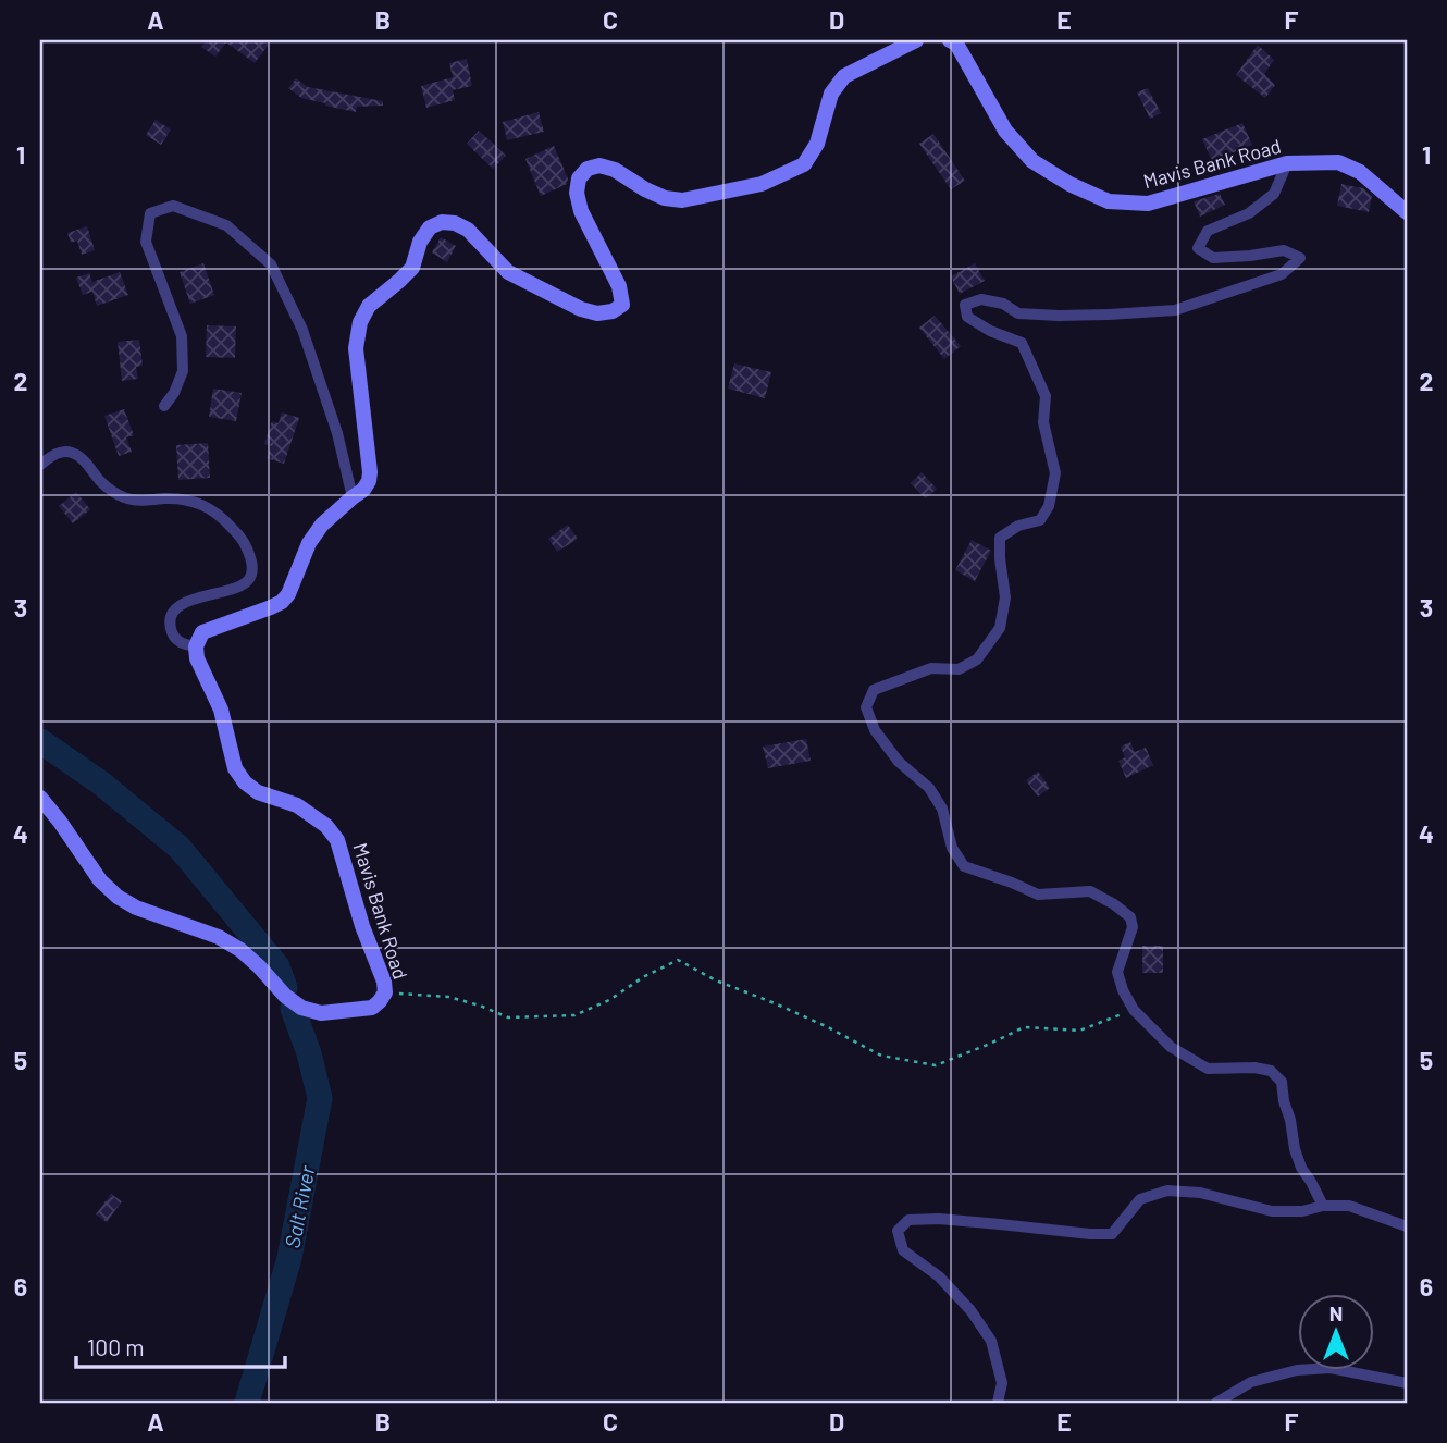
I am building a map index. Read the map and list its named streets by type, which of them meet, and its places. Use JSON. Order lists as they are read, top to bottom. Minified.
{"streets":{"street":["Mavis Bank Road"]},"water":["Salt River"],"scale_bar":"100 m","north":"top","grid":{"columns":["A","B","C","D","E","F"],"rows":["1","2","3","4","5","6"]}}
